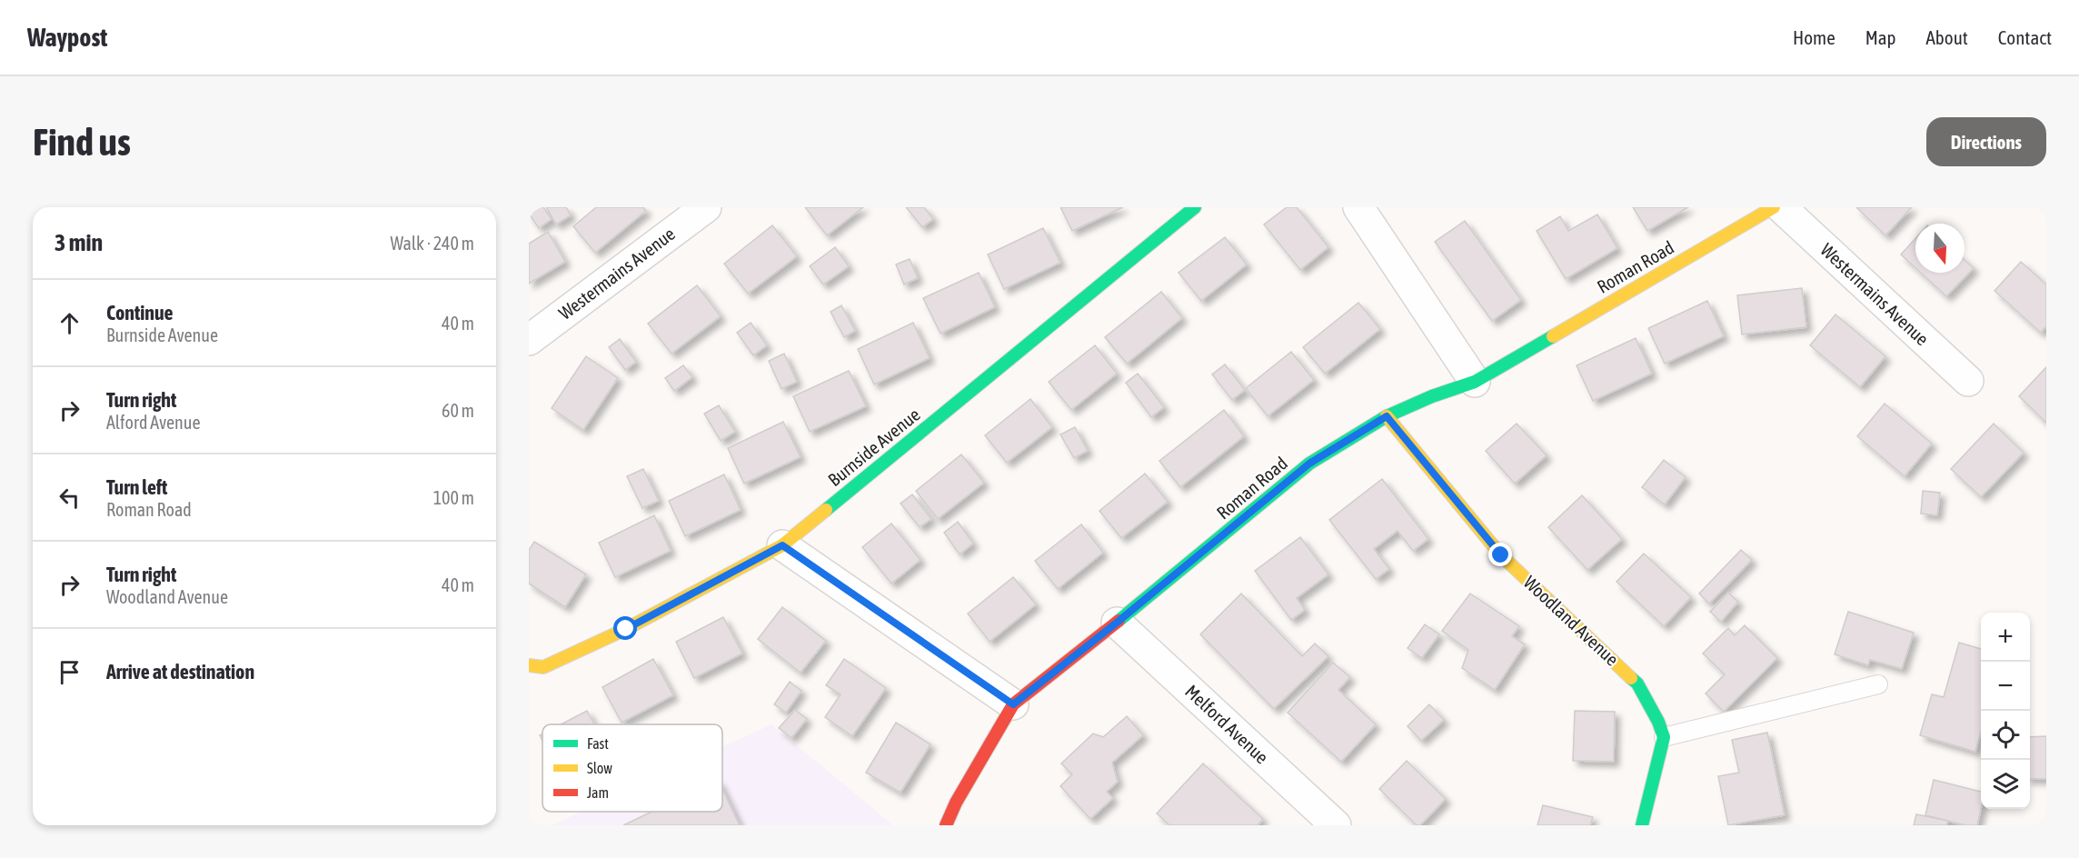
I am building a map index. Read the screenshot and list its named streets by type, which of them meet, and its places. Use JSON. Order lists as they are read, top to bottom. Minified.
{"streets":{"street":["Roman Road","Westermains Avenue","Burnside Avenue","Woodland Avenue","Melford Avenue"]},"crossings":[["Roman Road","Woodland Avenue"],["Roman Road","Melford Avenue"]],"legend":["Fast","Slow","Jam"],"north":"bottom","page":{"header":"Waypost","nav":["Home","Map","About","Contact"],"buttons":"Directions","title":"Find us","heading":["3 min","Walk · 240 m"],"list":[["Continue","Burnside Avenue","40 m"],["Turn right","Alford Avenue","60 m"],["Turn left","Roman Road","100 m"],["Turn right","Woodland Avenue","40 m"],"Arrive at destination"],"map_buttons":["+","−"]}}
